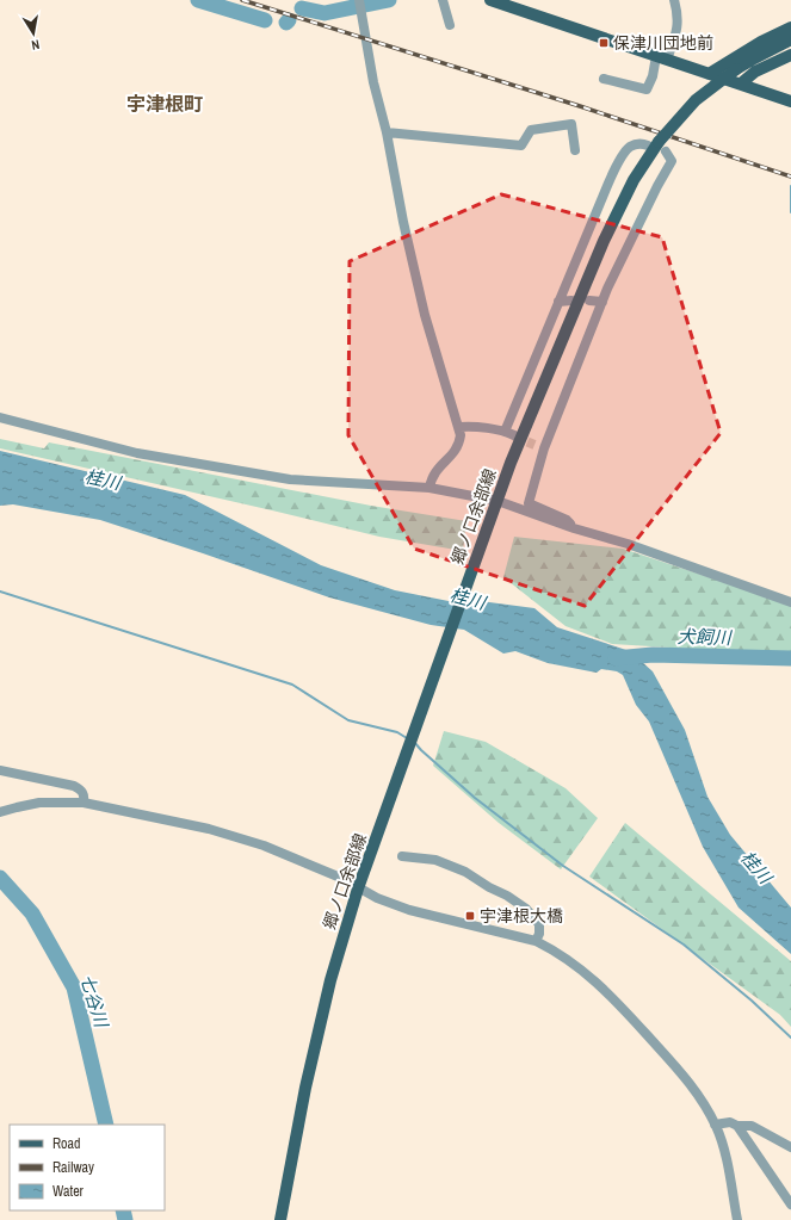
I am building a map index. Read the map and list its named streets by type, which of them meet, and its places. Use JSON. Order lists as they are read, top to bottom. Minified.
{"streets":{"main road":["郷ノ口余部線"]},"districts":["宇津根町"],"water":["桂川","犬飼川","七谷川"],"places":{"transit":["保津川団地前","宇津根大橋"]},"legend":["Road","Railway","Water"],"north":"bottom"}
